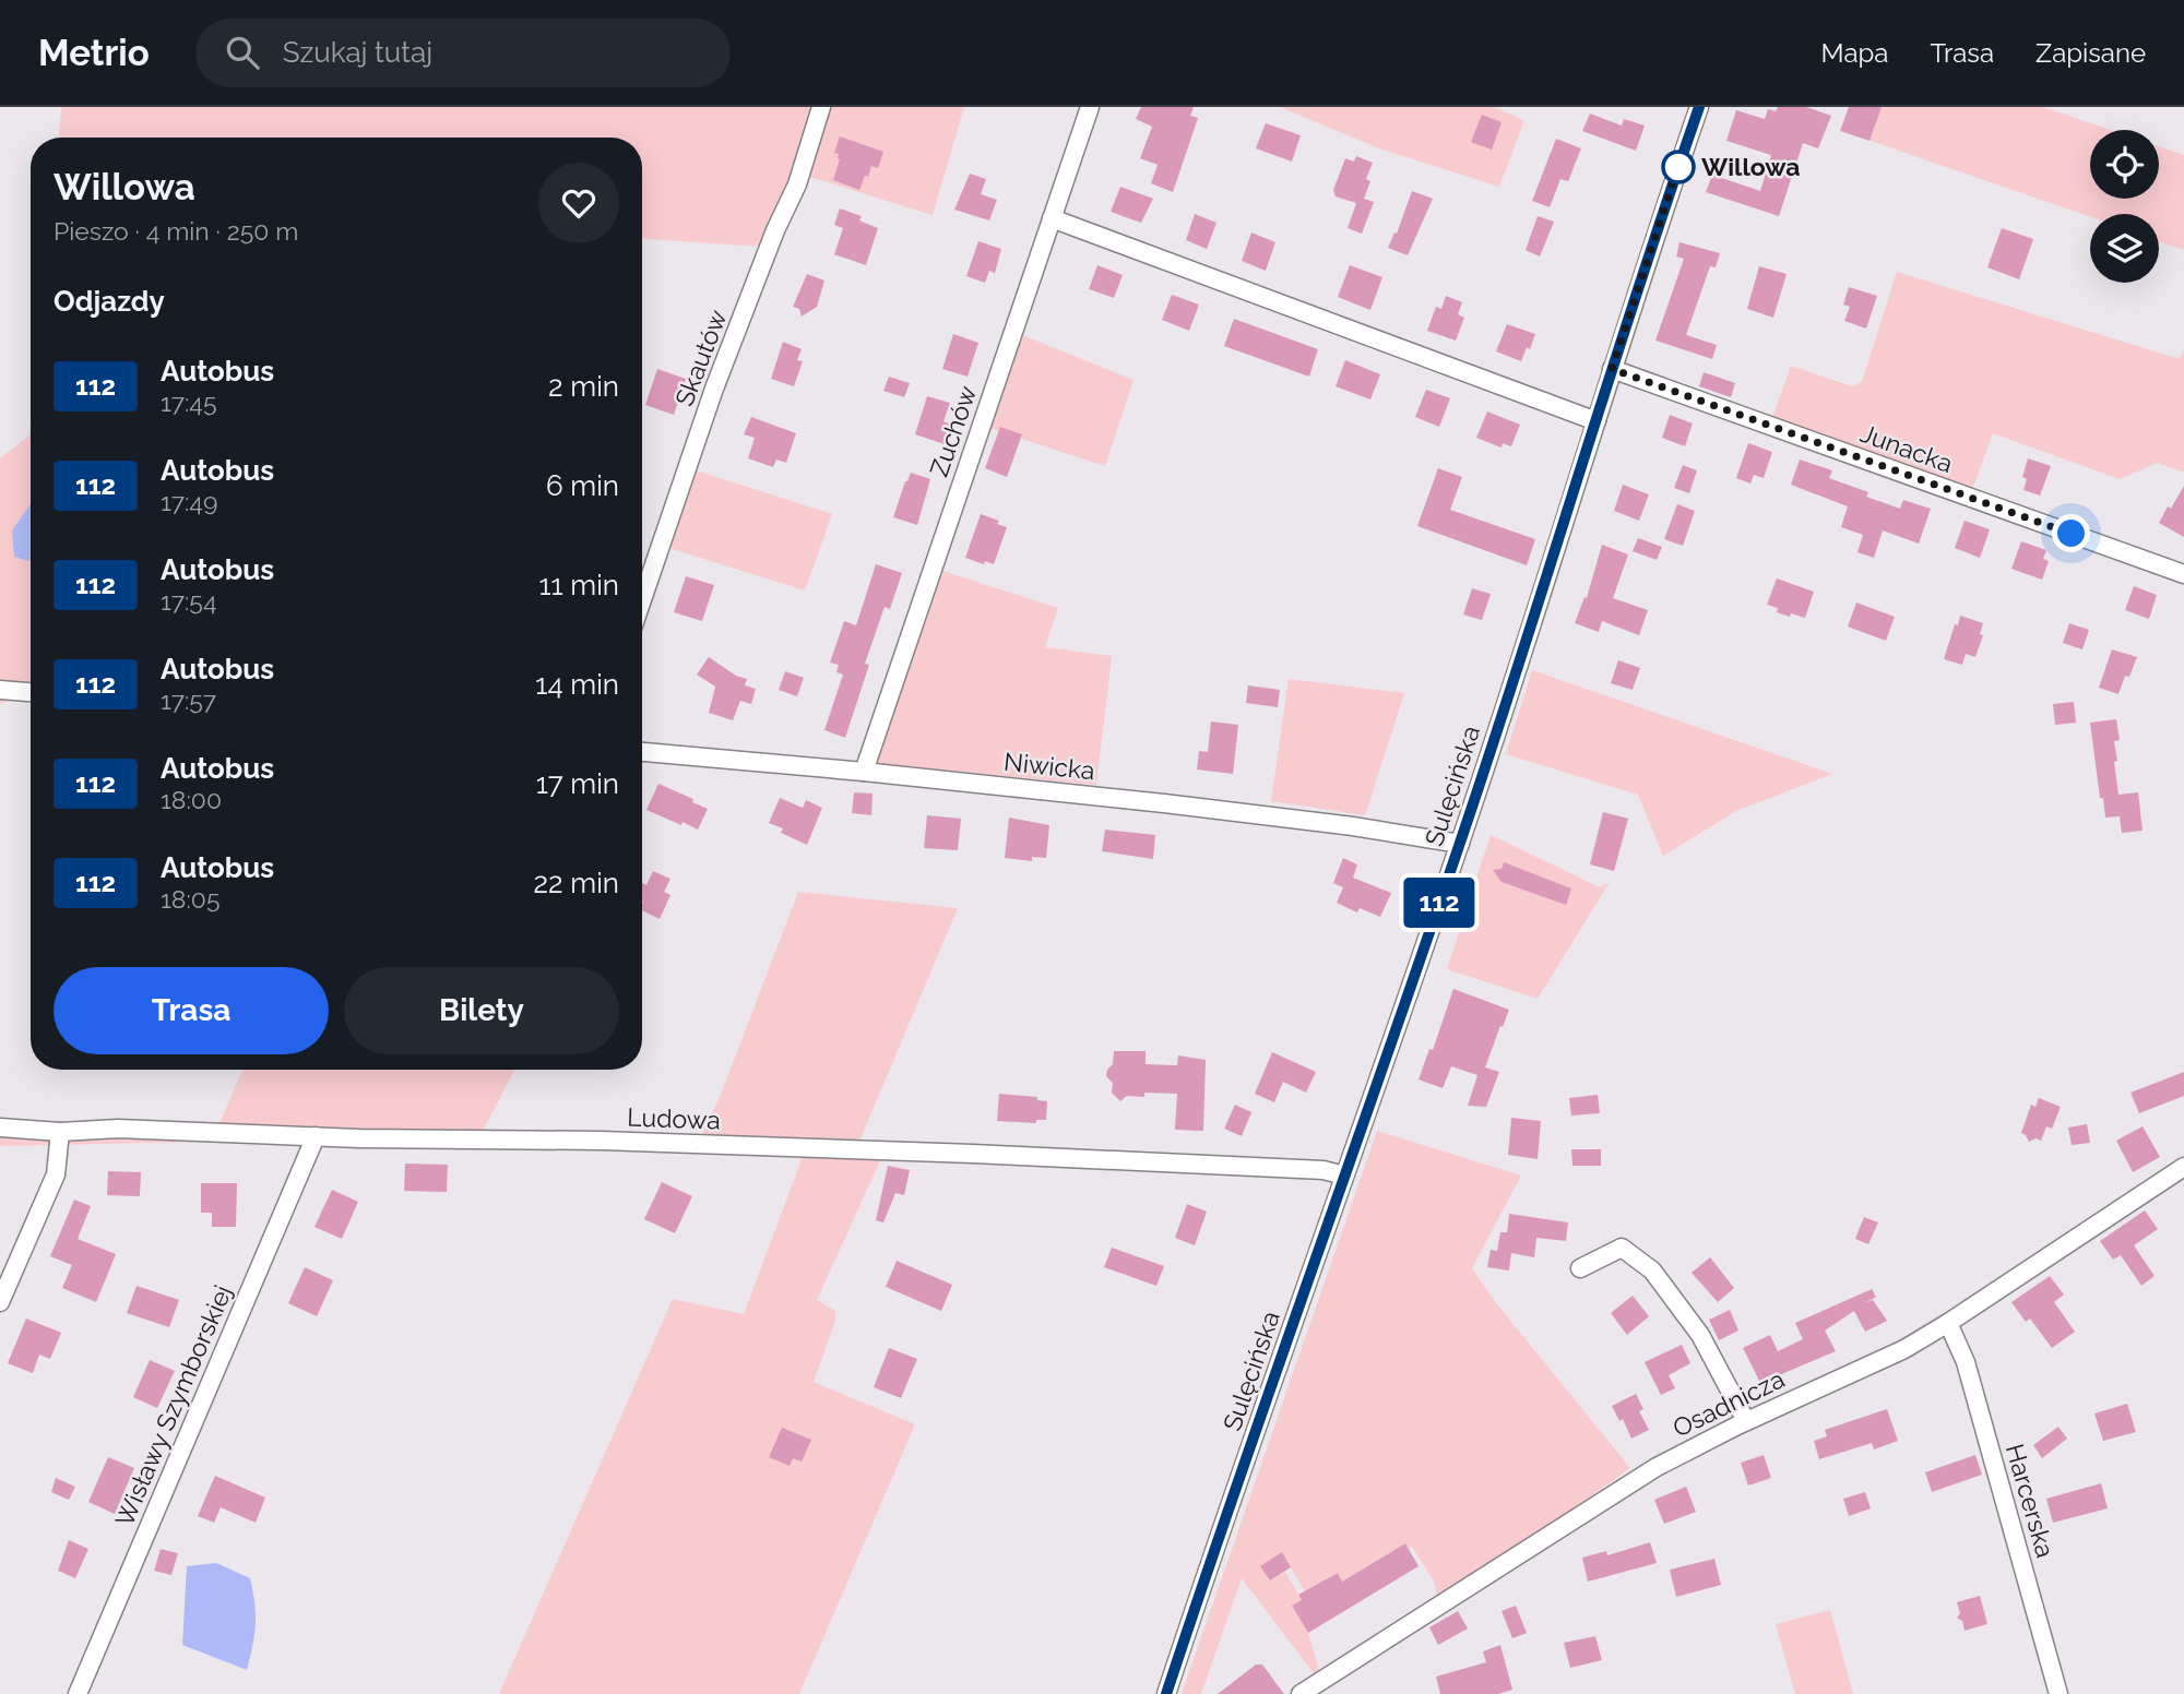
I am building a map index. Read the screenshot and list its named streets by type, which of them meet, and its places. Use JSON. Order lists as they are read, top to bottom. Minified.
{"streets":{"street":["Skautów","Zuchów","Junacka","Niwicka","Sulęcińska","Ludowa","Osadnicza","Wisławy Szymborskiej","Harcerska"]},"crossings":[["Zuchów","Niwicka"],["Junacka","Sulęcińska"],["Niwicka","Sulęcińska"],["Sulęcińska","Ludowa"],["Ludowa","Wisławy Szymborskiej"],["Osadnicza","Harcerska"]],"places":["Willowa"],"lines":["bus line 112"],"page":{"header":"Metrio","search":"Szukaj tutaj","nav":["Mapa","Trasa","Zapisane"],"on_map":"112","heading":[["Willowa","Pieszo · 4 min · 250 m"],"Odjazdy"],"list":[{"mark":"112","name":"Autobus","note":"17:45","value":"2 min"},{"mark":"112","name":"Autobus","note":"17:49","value":"6 min"},{"mark":"112","name":"Autobus","note":"17:54","value":"11 min"},{"mark":"112","name":"Autobus","note":"17:57","value":"14 min"},{"mark":"112","name":"Autobus","note":"18:00","value":"17 min"},{"mark":"112","name":"Autobus","note":"18:05","value":"22 min"}],"buttons":["Trasa","Bilety"]}}
